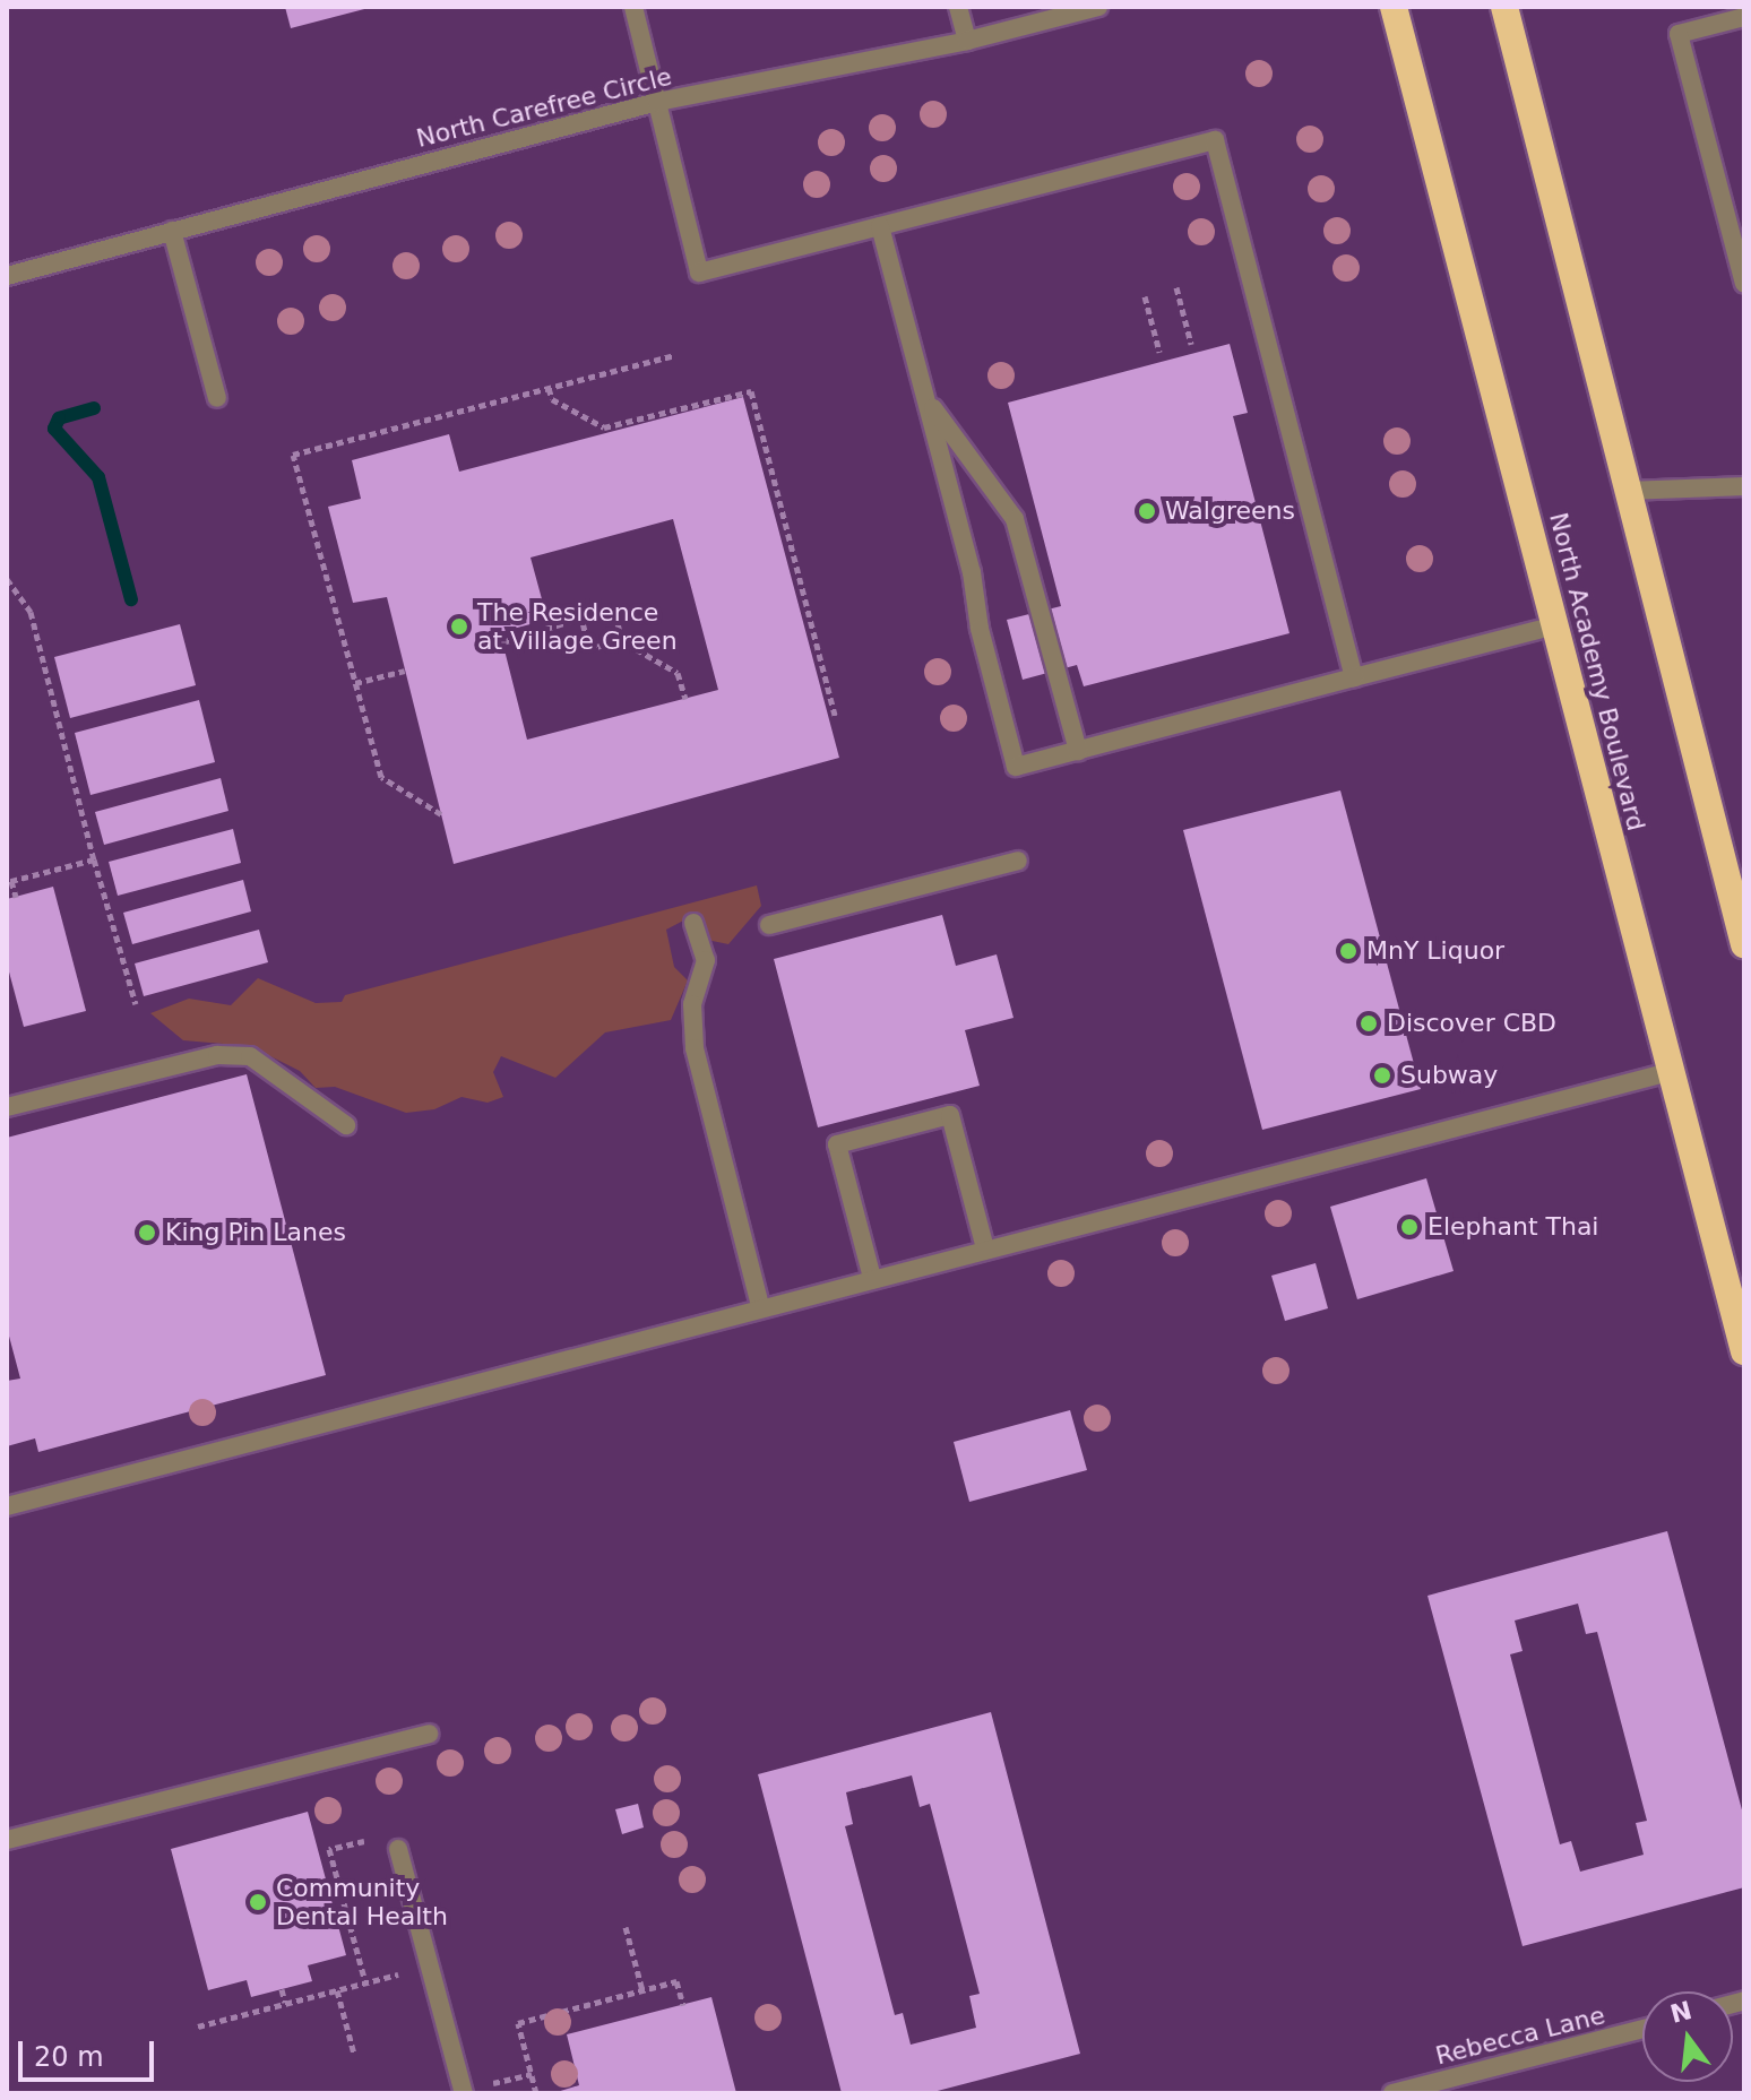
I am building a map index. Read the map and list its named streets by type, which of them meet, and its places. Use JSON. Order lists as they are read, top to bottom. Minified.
{"streets":{"highway":["North Academy Boulevard"],"street":["North Carefree Circle","Rebecca Lane"]},"places":["Walgreens","The Residence at Village Green","MnY Liquor","Discover CBD","Subway","Elephant Thai","King Pin Lanes","Community Dental Health"],"scale_bar":"20 m","north":"top"}
